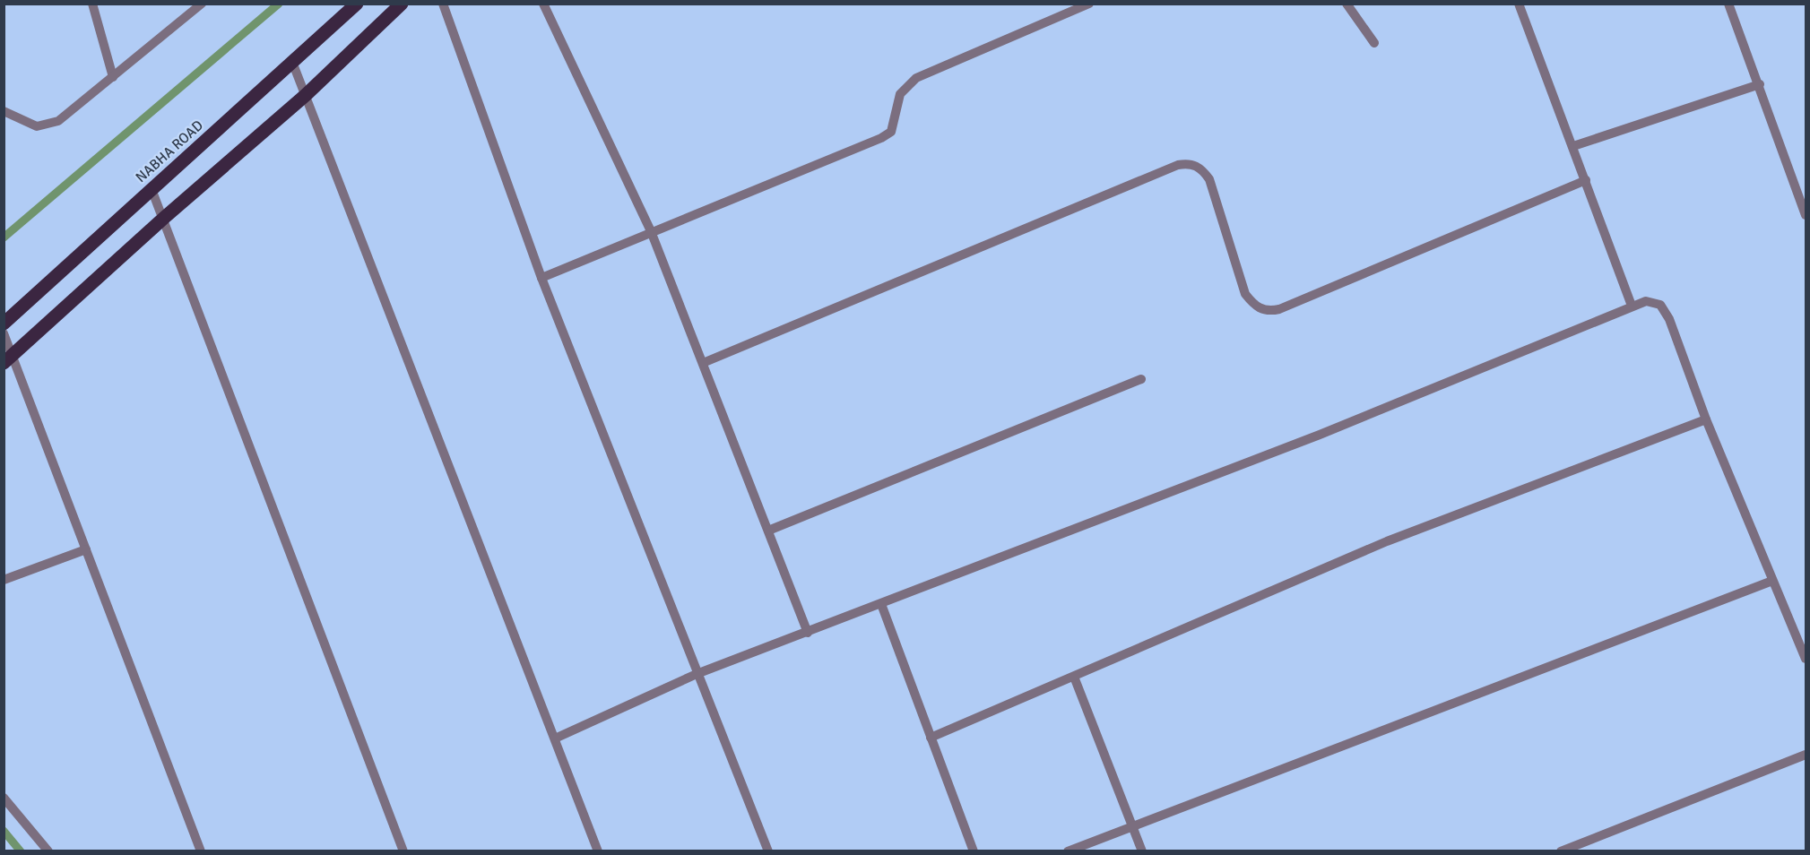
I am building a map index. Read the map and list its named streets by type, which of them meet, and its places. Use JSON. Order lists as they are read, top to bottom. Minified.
{"streets":{"main road":["NABHA ROAD"]}}
